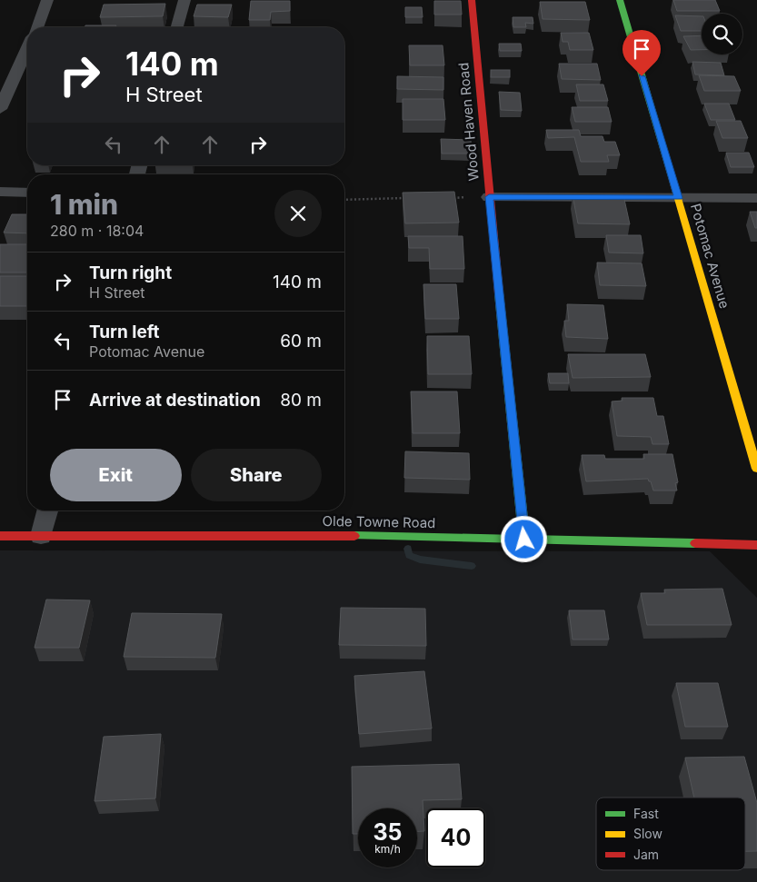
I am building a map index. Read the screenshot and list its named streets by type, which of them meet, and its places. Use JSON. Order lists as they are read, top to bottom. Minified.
{"streets":{"street":["Wood Haven Road","Potomac Avenue","Olde Towne Road"]},"crossings":[["Wood Haven Road","Olde Towne Road"]],"legend":["Fast","Slow","Jam"],"page":{"turn":["140 m","H Street"],"heading":["1 min","280 m · 18:04"],"list":[{"name":"Turn right","note":"H Street","value":"140 m"},{"name":"Turn left","note":"Potomac Avenue","value":"60 m"},{"name":"Arrive at destination","value":"80 m"}],"buttons":["Exit","Share"],"speed":"35 km/h","limit":"40"}}
